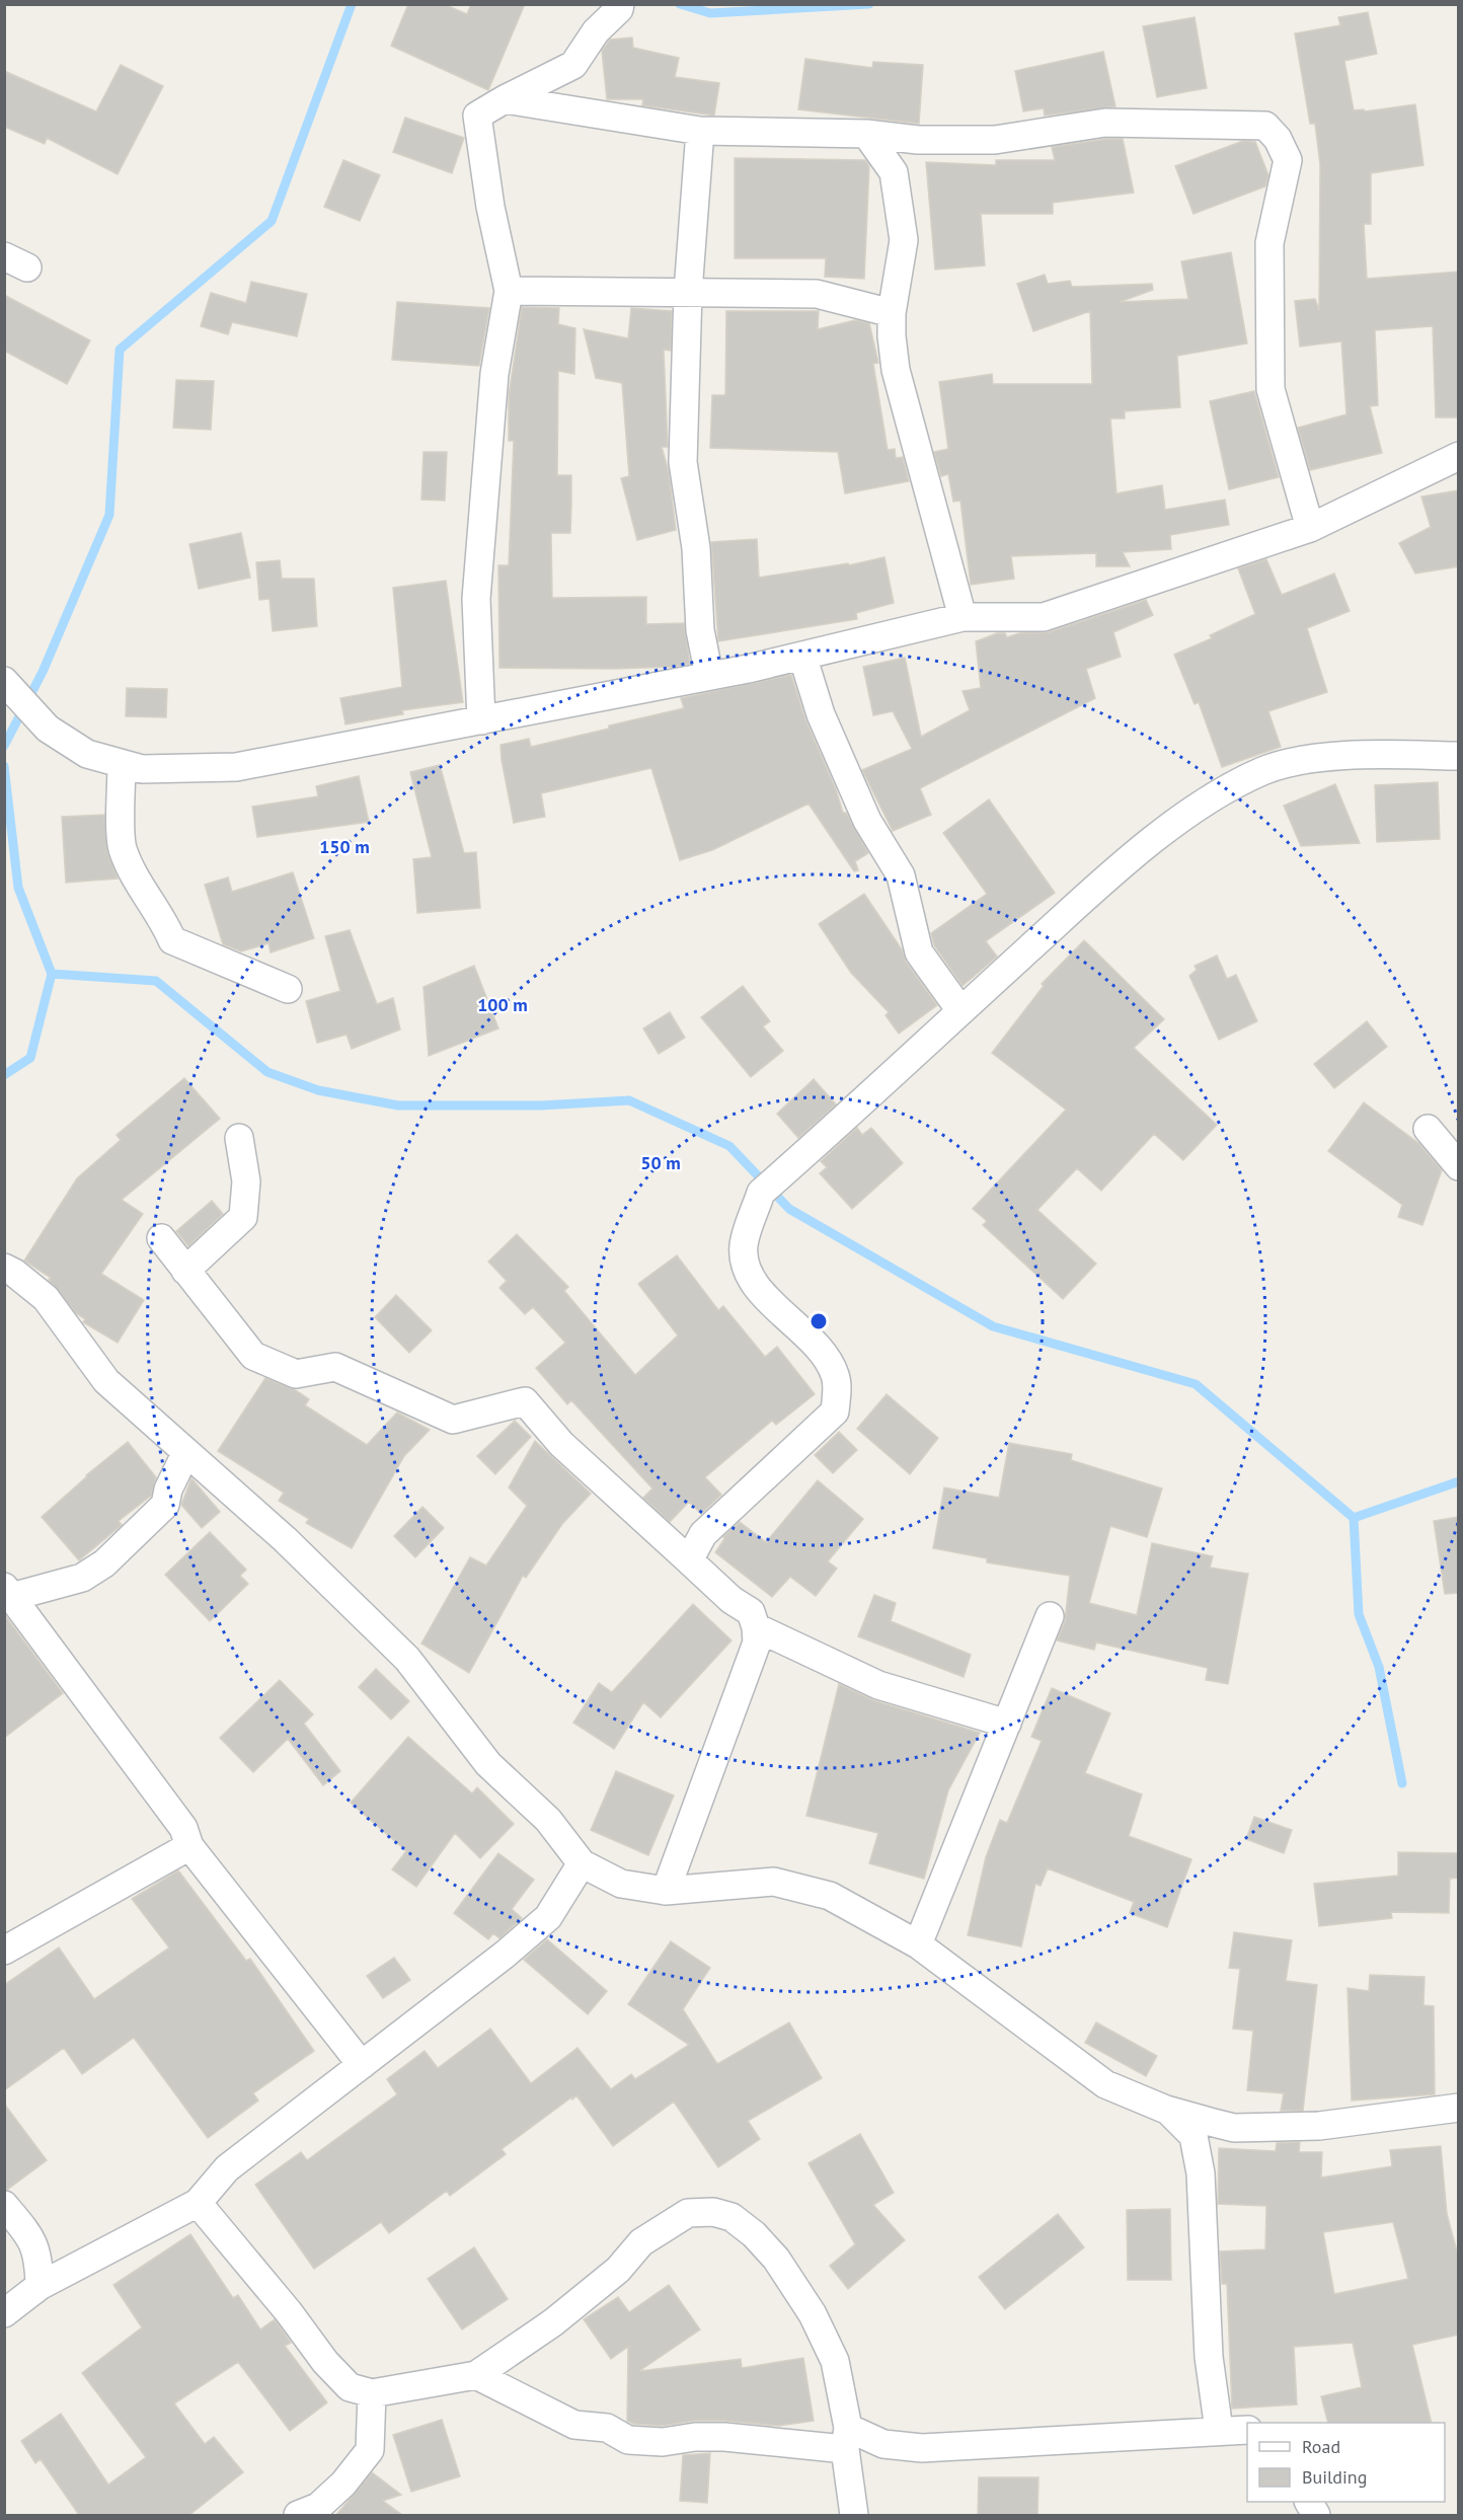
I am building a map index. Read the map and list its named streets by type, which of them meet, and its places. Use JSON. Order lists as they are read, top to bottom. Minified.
{"legend":["Road","Building"],"rings":["150 m","100 m","50 m"]}
